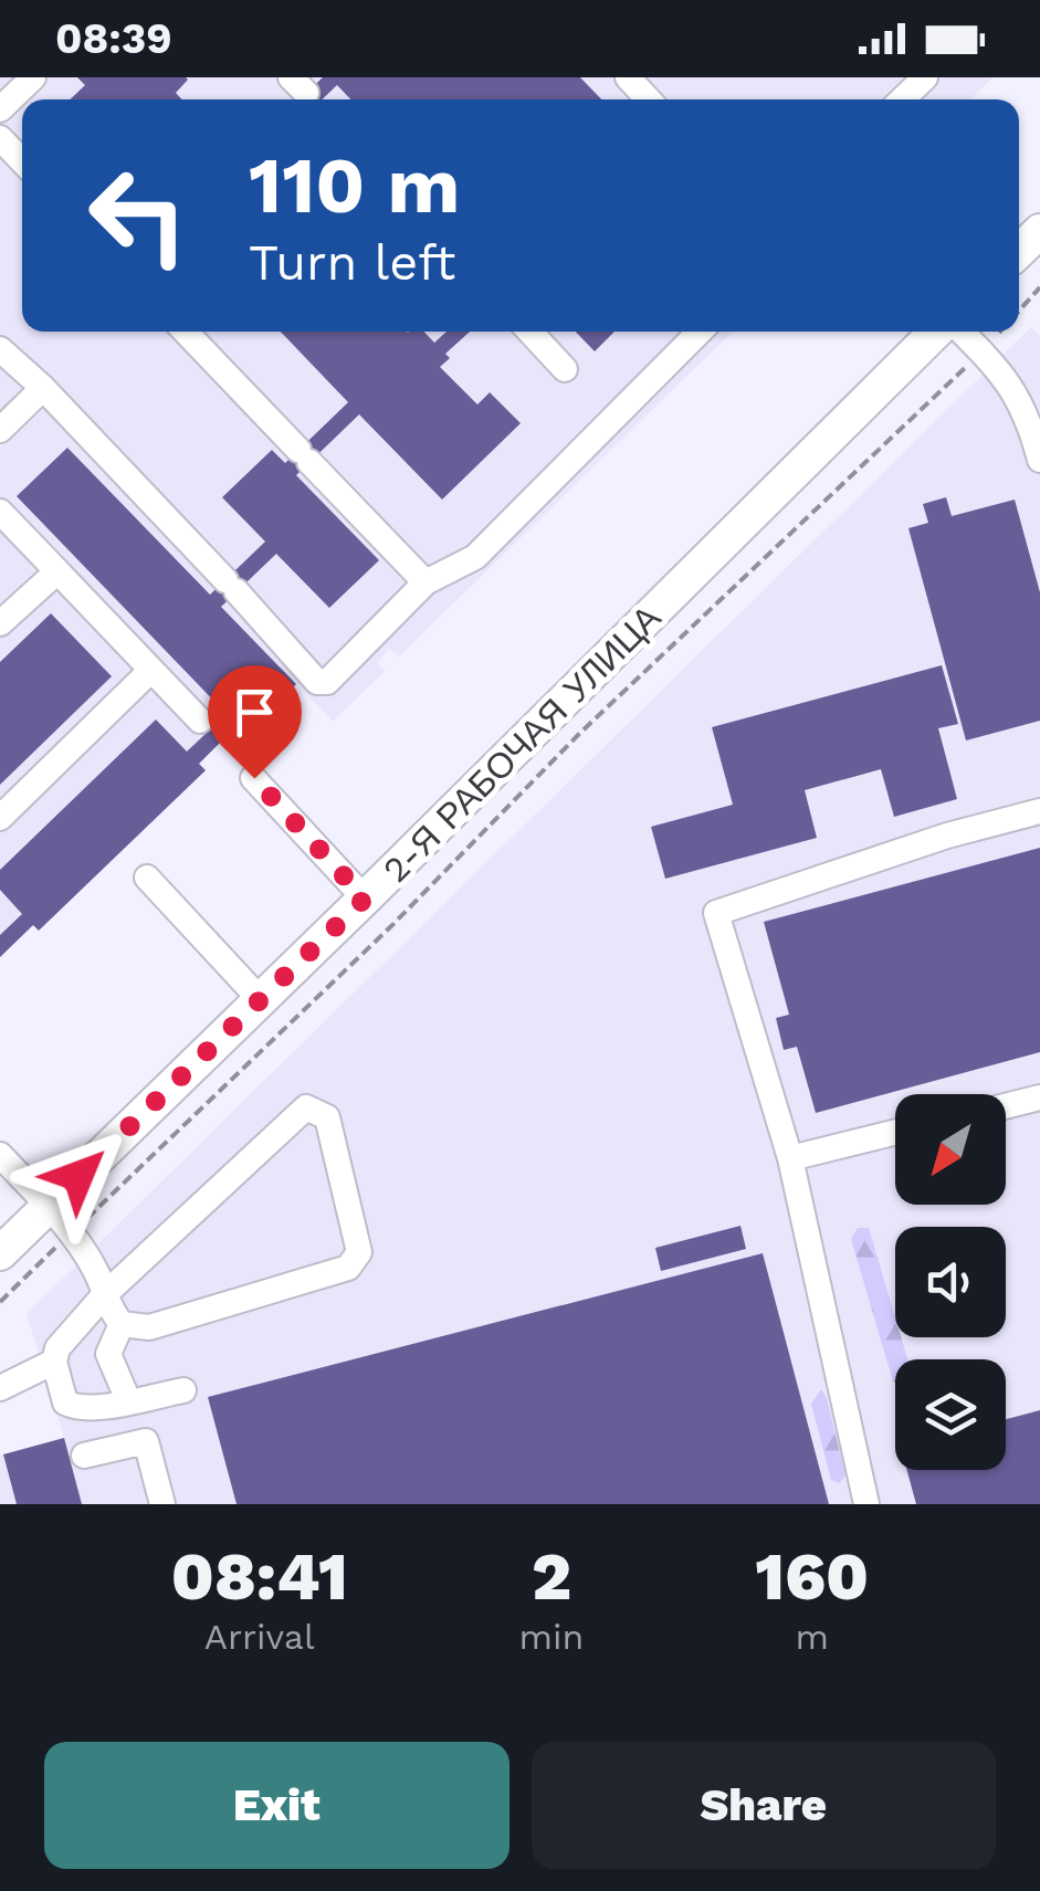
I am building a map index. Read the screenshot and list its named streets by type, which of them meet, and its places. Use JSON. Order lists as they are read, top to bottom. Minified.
{"streets":{"main road":["2-Я РАБОЧАЯ УЛИЦА"]},"north":"bottom left","page":{"status":"08:39","turn":["110 m","Turn left"],"eta":["08:41","Arrival","2","min","160","m"],"buttons":["Exit","Share"]}}
